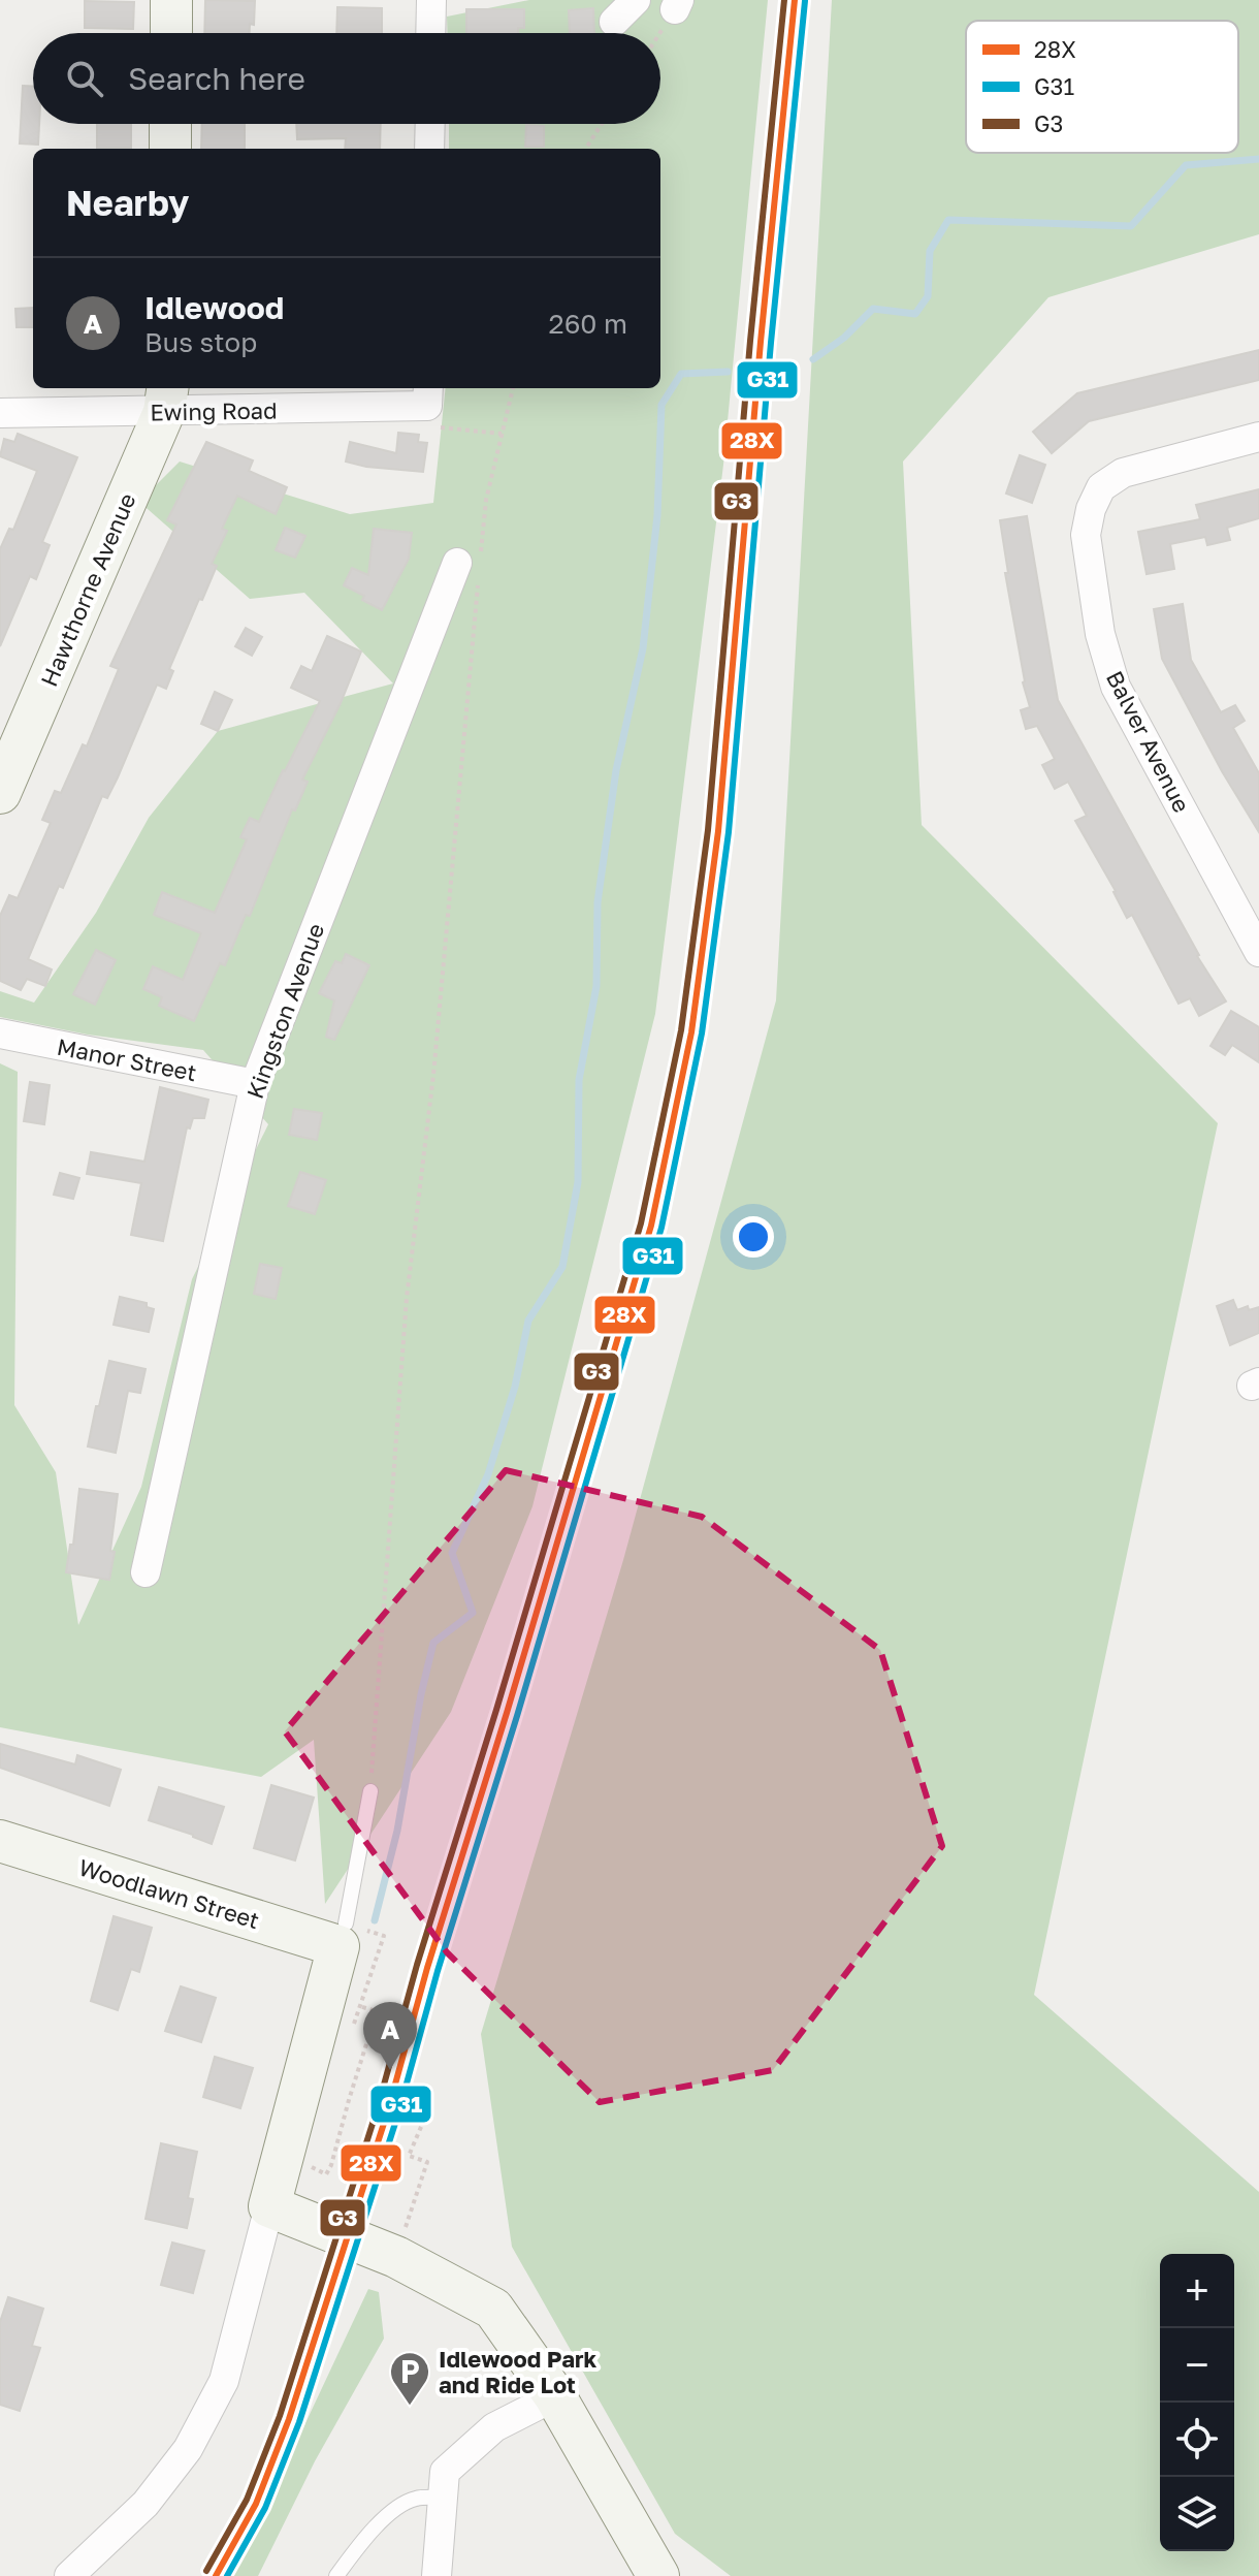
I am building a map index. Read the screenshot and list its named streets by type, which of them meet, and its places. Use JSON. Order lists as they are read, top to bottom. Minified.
{"streets":{"street":["Ewing Road","Hawthorne Avenue","Balver Avenue","Kingston Avenue","Manor Street","Woodlawn Street"]},"crossings":[["Ewing Road","Hawthorne Avenue"],["Kingston Avenue","Manor Street"]],"places":{"parking":["Idlewood Park and Ride Lot"]},"lines":["transit line 28X","transit line G3","transit line G31"],"legend":["28X","G31","G3"],"page":{"search":"Search here","heading":"Nearby","list":[{"mark":"A","name":"Idlewood","note":"Bus stop","value":"260 m"}],"pins":"A","map_buttons":["+","−"]}}
